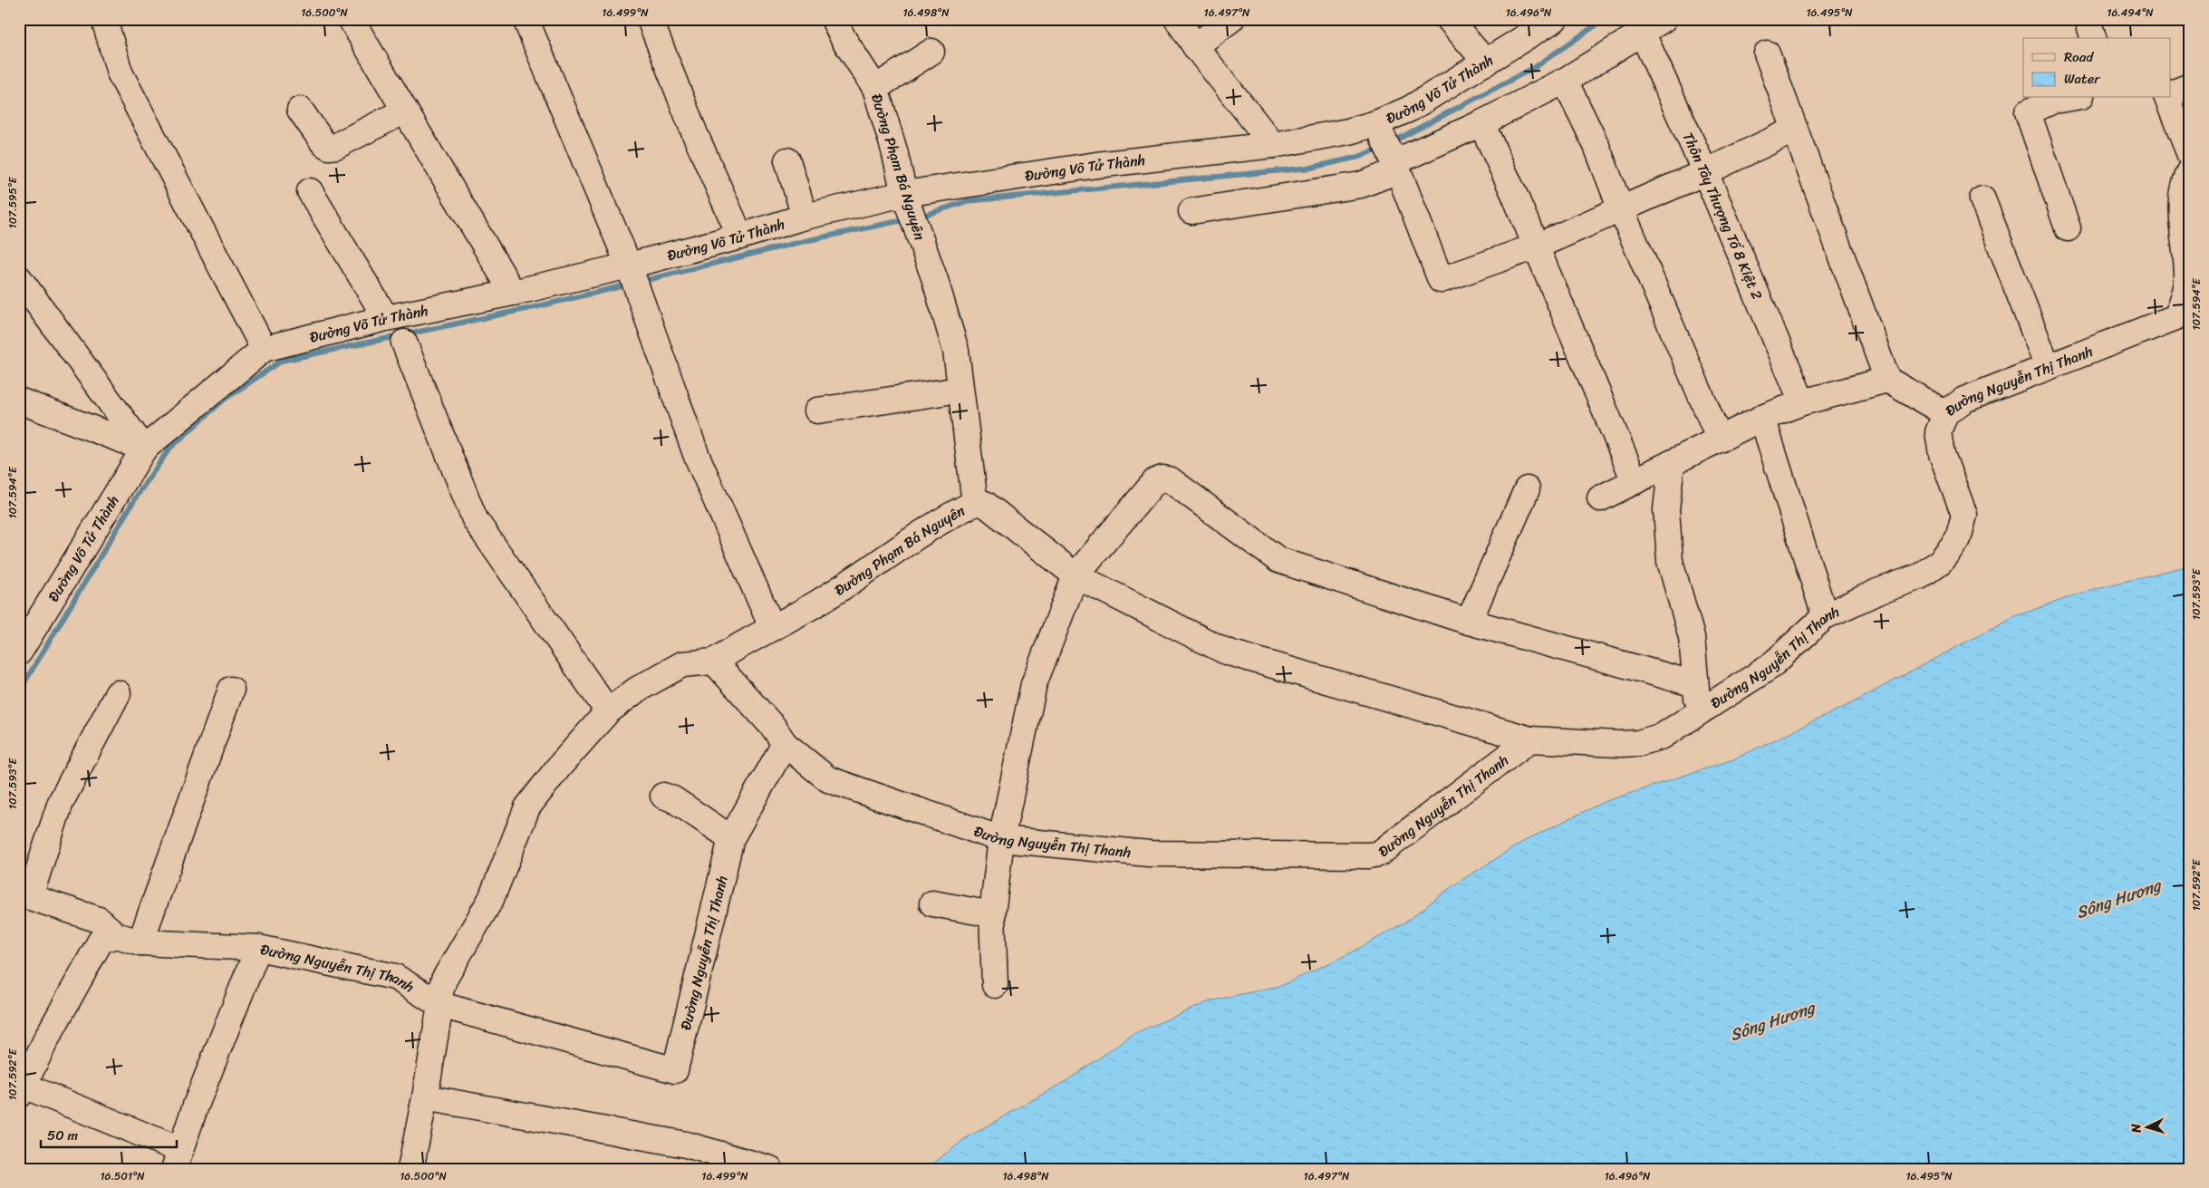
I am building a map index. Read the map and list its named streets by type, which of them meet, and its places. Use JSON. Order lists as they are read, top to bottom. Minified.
{"streets":{"street":["Đường Võ Tử Thành","Đường Phạm Bá Nguyên","Thôn Tây Thượng Tổ 8 Kiệt 2","Đường Nguyễn Thị Thanh"]},"crossings":[["Đường Võ Tử Thành","Đường Phạm Bá Nguyên"]],"water":["Sông Hương"],"legend":["Road","Water"],"scale_bar":"50 m","north":"left","coordinates":["16.500°N","16.499°N","16.498°N","16.497°N","16.496°N","16.495°N","16.494°N","107.595°E","107.594°E","107.593°E","107.592°E","16.501°N"]}
